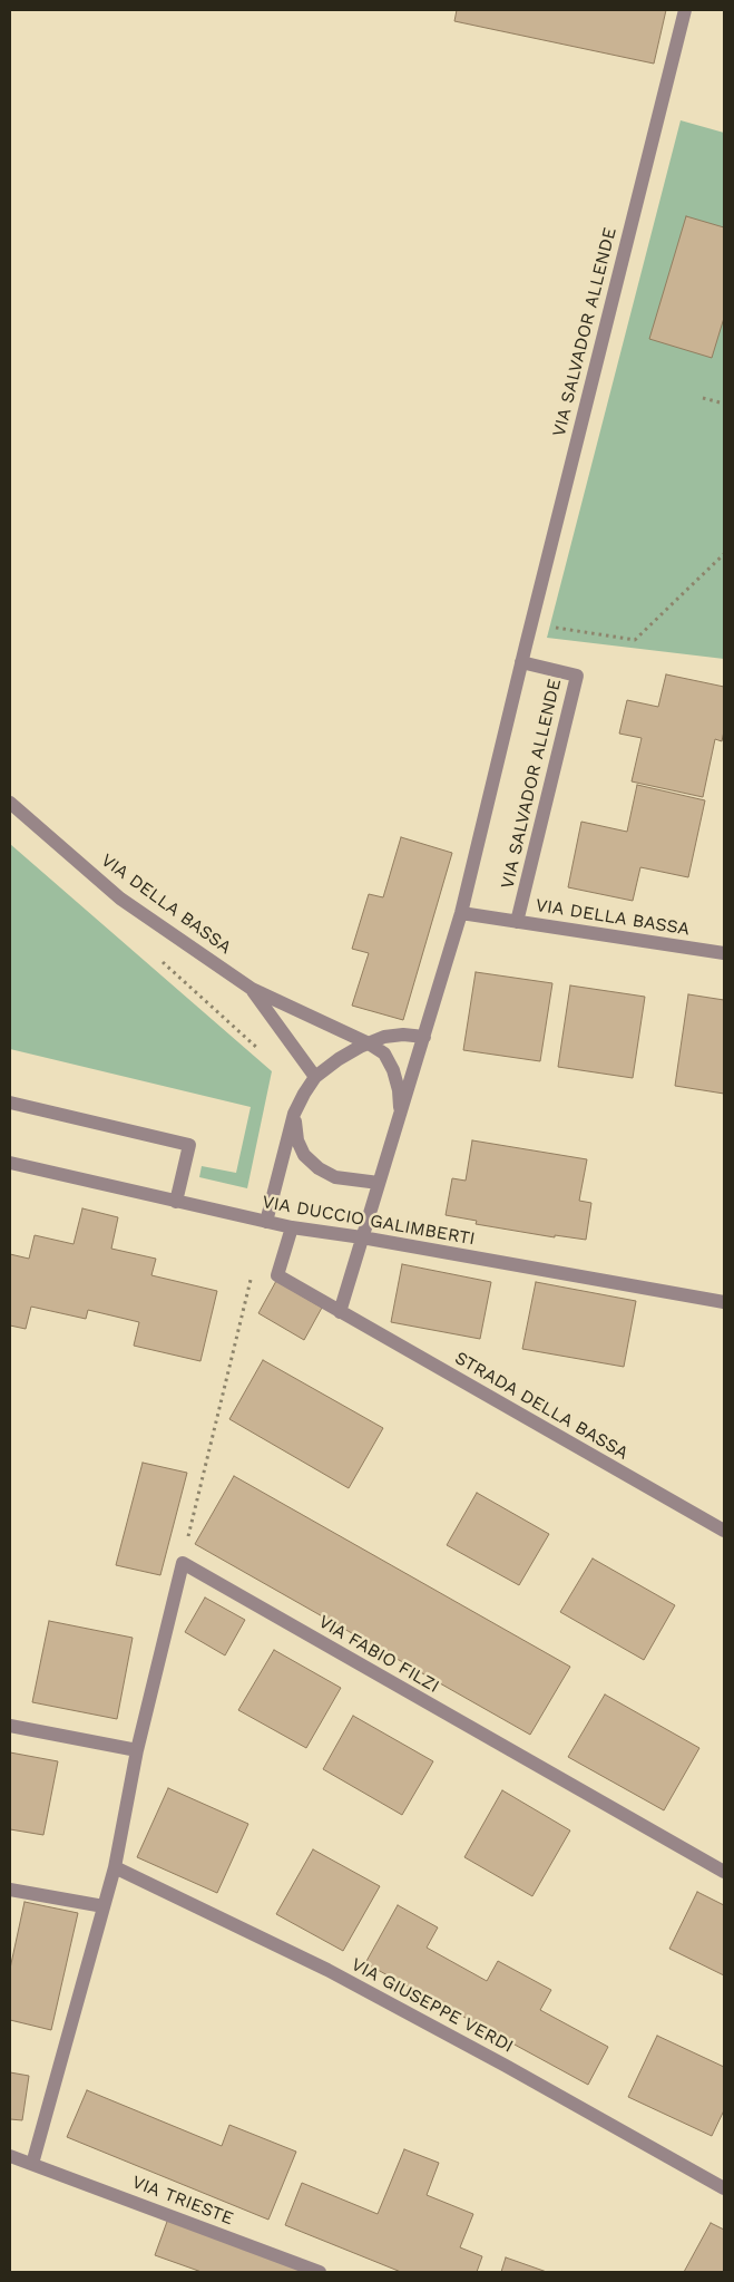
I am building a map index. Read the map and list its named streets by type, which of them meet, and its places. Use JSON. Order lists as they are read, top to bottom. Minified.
{"streets":{"street":["VIA SALVADOR ALLENDE","VIA DELLA BASSA","VIA DUCCIO GALIMBERTI","STRADA DELLA BASSA","VIA FABIO FILZI","VIA GIUSEPPE VERDI","VIA TRIESTE"]},"crossings":[["VIA SALVADOR ALLENDE","VIA DELLA BASSA"],["VIA DUCCIO GALIMBERTI","STRADA DELLA BASSA"]]}
